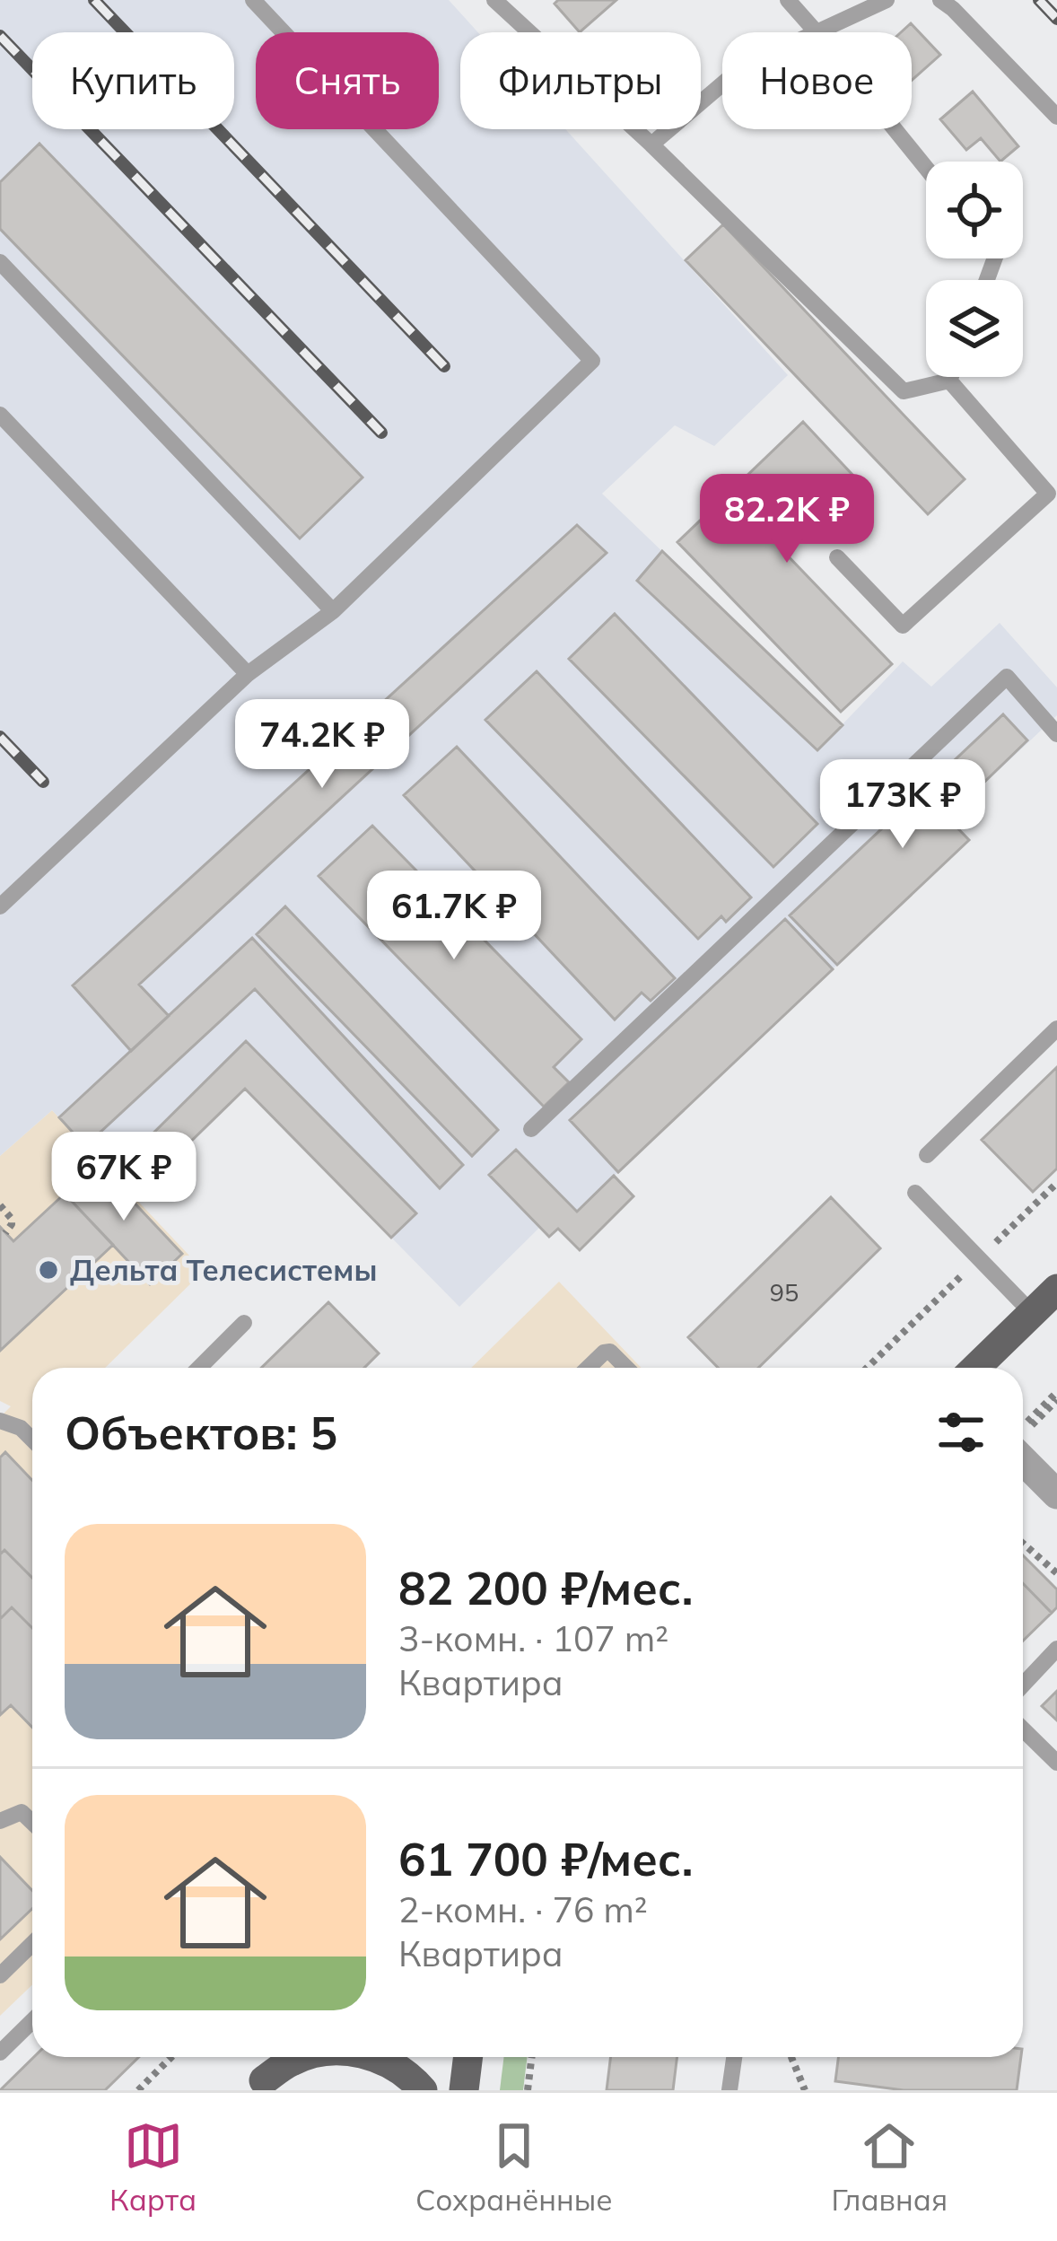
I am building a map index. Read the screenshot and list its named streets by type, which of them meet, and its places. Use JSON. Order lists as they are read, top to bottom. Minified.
{"places":["Дельта Телесистемы"],"house_numbers":["95"],"page":{"chip":["Купить","Снять","Фильтры","Новое"],"price":["82.2K ₽","74.2K ₽","173K ₽","61.7K ₽","67K ₽"],"heading":"Объектов: 5","list":[{"name":"82 200 ₽/мес.","note":"3-комн. · 107 m² · Квартира"},{"name":"61 700 ₽/мес.","note":"2-комн. · 76 m² · Квартира"}],"tabs":["Карта","Сохранённые","Главная"]}}
